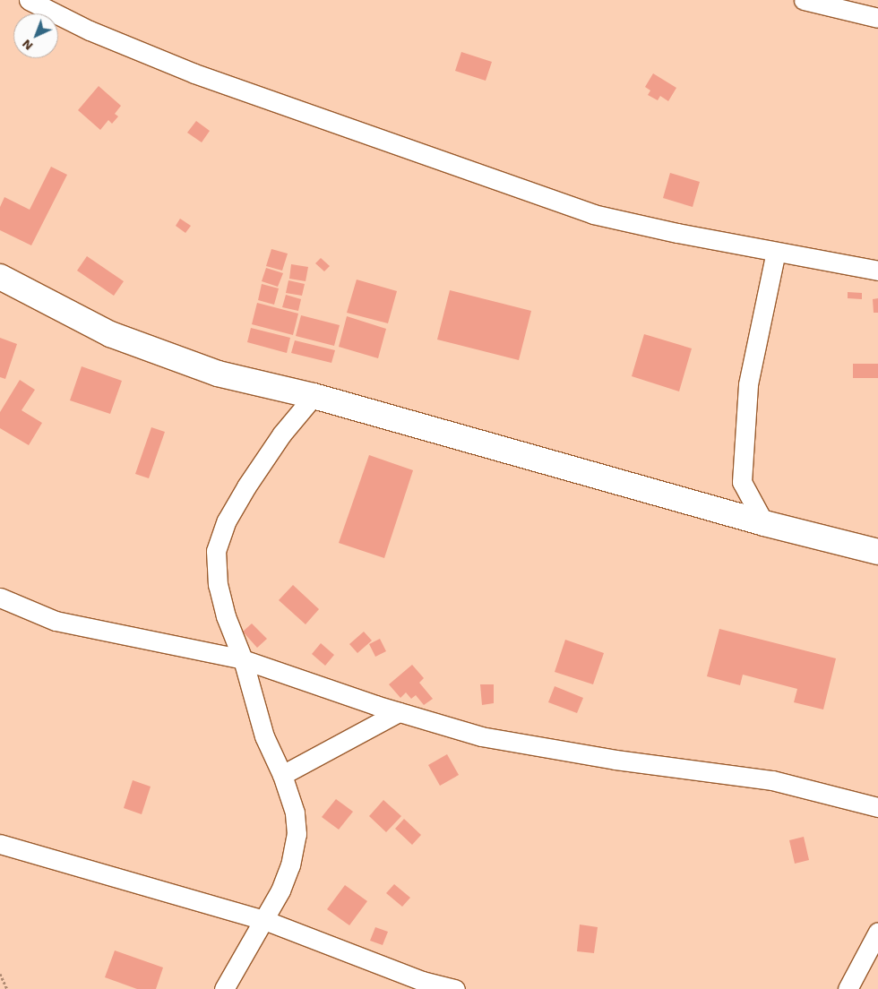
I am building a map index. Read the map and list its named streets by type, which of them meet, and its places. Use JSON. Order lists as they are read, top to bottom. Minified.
{"north":"bottom left"}
